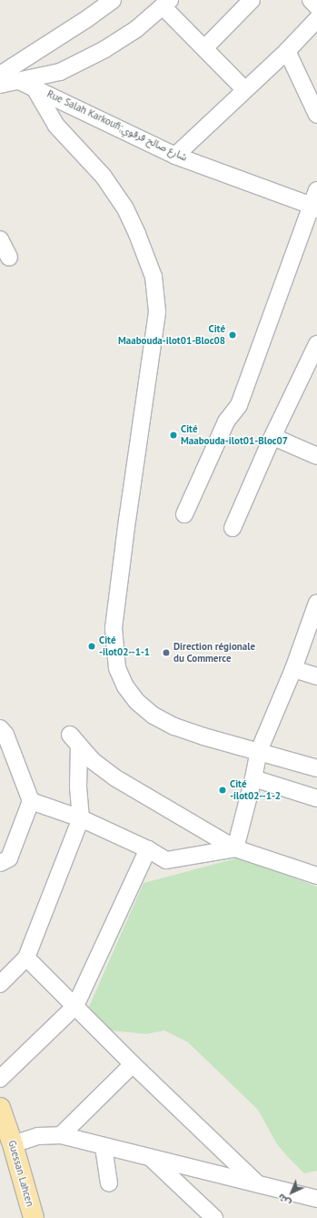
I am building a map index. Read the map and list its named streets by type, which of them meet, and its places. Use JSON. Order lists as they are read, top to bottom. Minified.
{"streets":{"main road":["Guessan Lahcen"],"street":["Rue Salah Karkoufi;شارع صالح قرقوي"]},"places":["Cité Maabouda-ilot01-Bloc08","Cité Maabouda-ilot01-Bloc07","Cité -ilot02--1-1","Direction régionale du Commerce","Cité -ilot02--1-2"],"north":"bottom left"}
